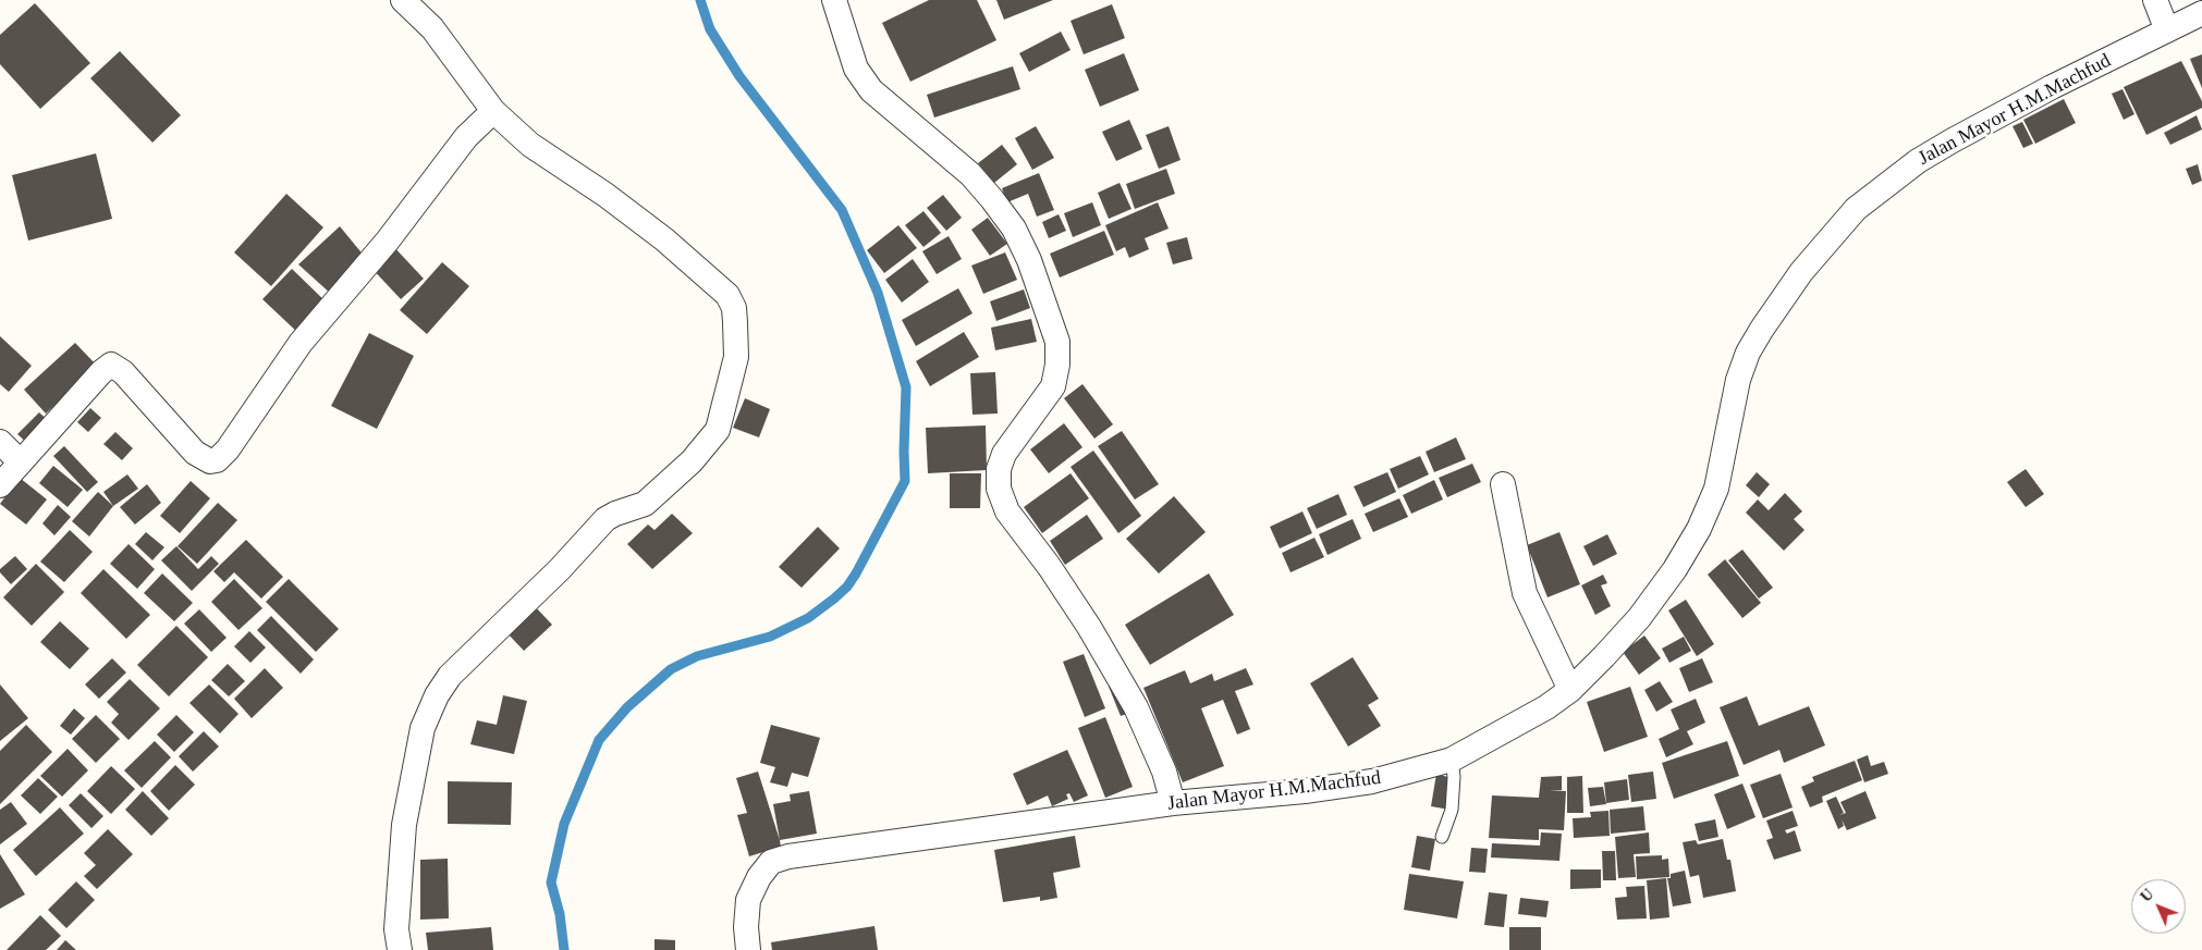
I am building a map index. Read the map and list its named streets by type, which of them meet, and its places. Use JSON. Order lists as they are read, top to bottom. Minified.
{"streets":{"street":["Jalan Mayor H.M.Machfud"]},"north":"top left"}
